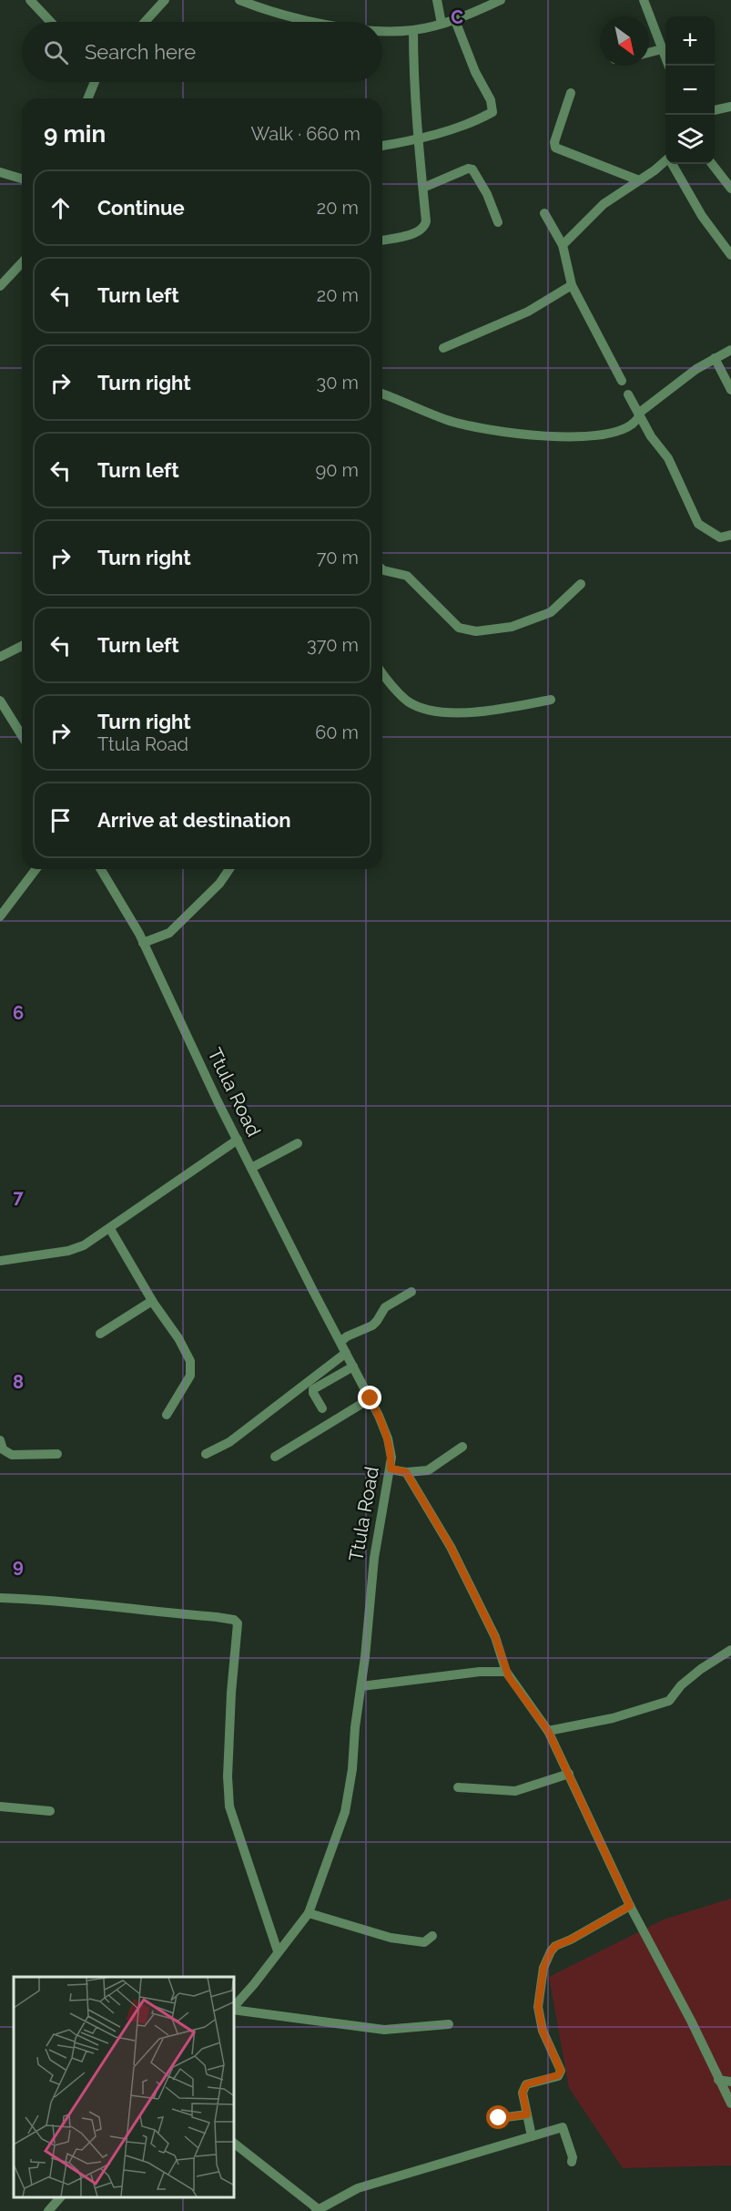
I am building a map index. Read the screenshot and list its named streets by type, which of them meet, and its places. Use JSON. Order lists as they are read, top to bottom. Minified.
{"streets":{"street":["Ttula Road"]},"north":"bottom right","page":{"map_buttons":["+","−"],"search":"Search here","heading":["9 min","Walk · 660 m"],"list":[["Continue","20 m"],["Turn left","20 m"],["Turn right","30 m"],["Turn left","90 m"],["Turn right","70 m"],["Turn left","370 m"],["Turn right","Ttula Road","60 m"],"Arrive at destination"]},"grid":{"columns":["C"],"rows":["6","7","8","9"]}}
